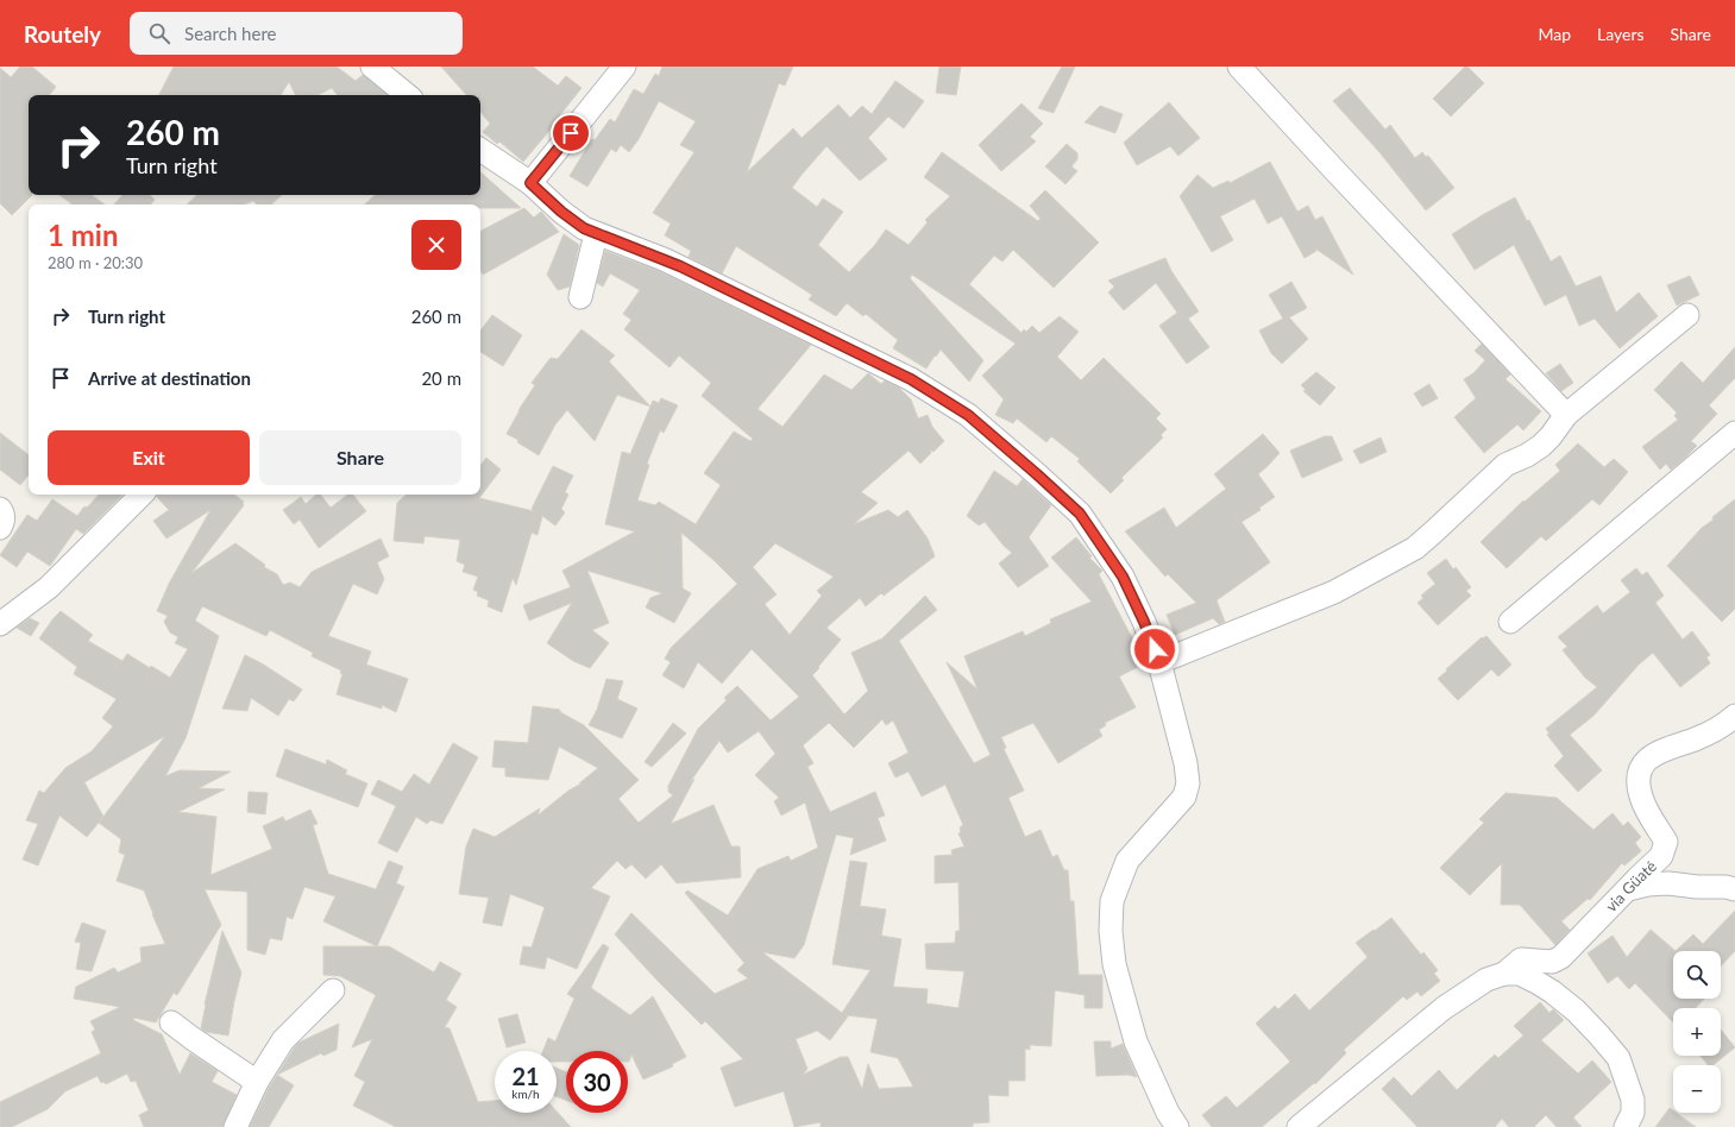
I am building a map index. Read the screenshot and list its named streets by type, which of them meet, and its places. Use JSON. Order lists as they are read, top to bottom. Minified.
{"streets":{"street":["via Güaté"]},"page":{"header":"Routely","search":"Search here","nav":["Map","Layers","Share"],"turn":["260 m","Turn right"],"heading":["1 min","280 m · 20:30"],"list":[{"name":"Turn right","value":"260 m"},{"name":"Arrive at destination","value":"20 m"}],"buttons":["Exit","Share"],"map_buttons":["+","−"],"speed":"21 km/h","limit":"30"}}
